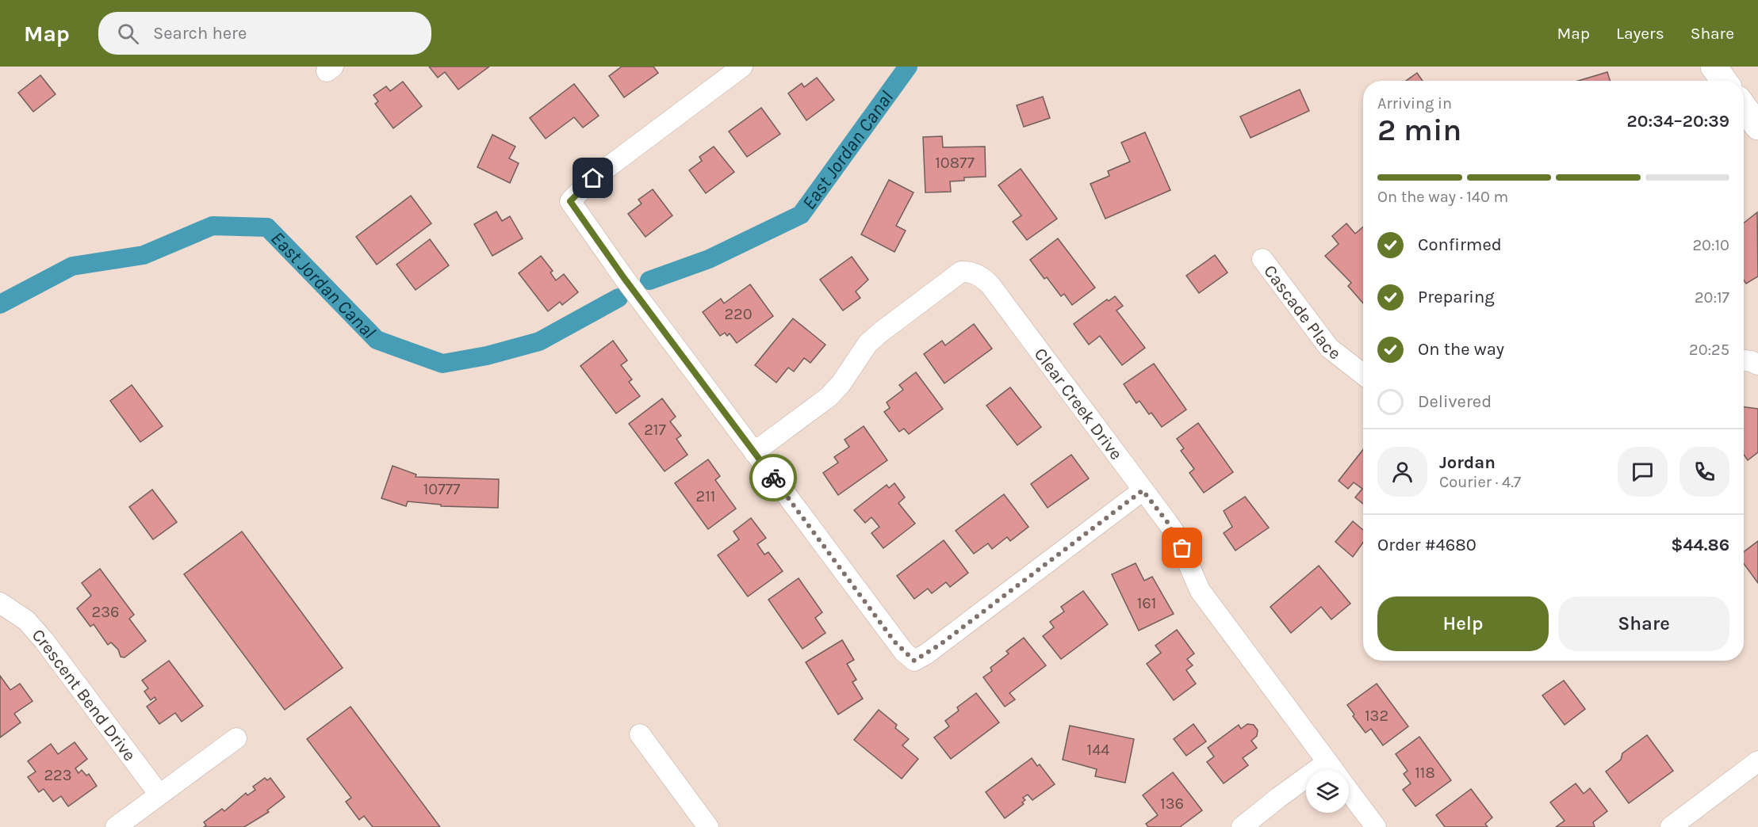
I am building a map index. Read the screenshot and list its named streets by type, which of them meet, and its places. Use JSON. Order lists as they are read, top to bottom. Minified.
{"streets":{"street":["Cascade Place","Clear Creek Drive","Crescent Bend Drive"]},"water":["East Jordan Canal"],"house_numbers":["10877","220","217","10777","211","161","236","132","144","118","223","136"],"page":{"header":"Map","search":"Search here","nav":["Map","Layers","Share"],"heading":["2 min","Arriving in","20:34–20:39"],"panel":["Jordan","Courier · 4.7","Order #4680","$44.86"],"bar":"On the way · 140 m","list":[["Confirmed","20:10"],["Preparing","20:17"],["On the way","20:25"],"Delivered"],"buttons":["Help","Share"]}}
